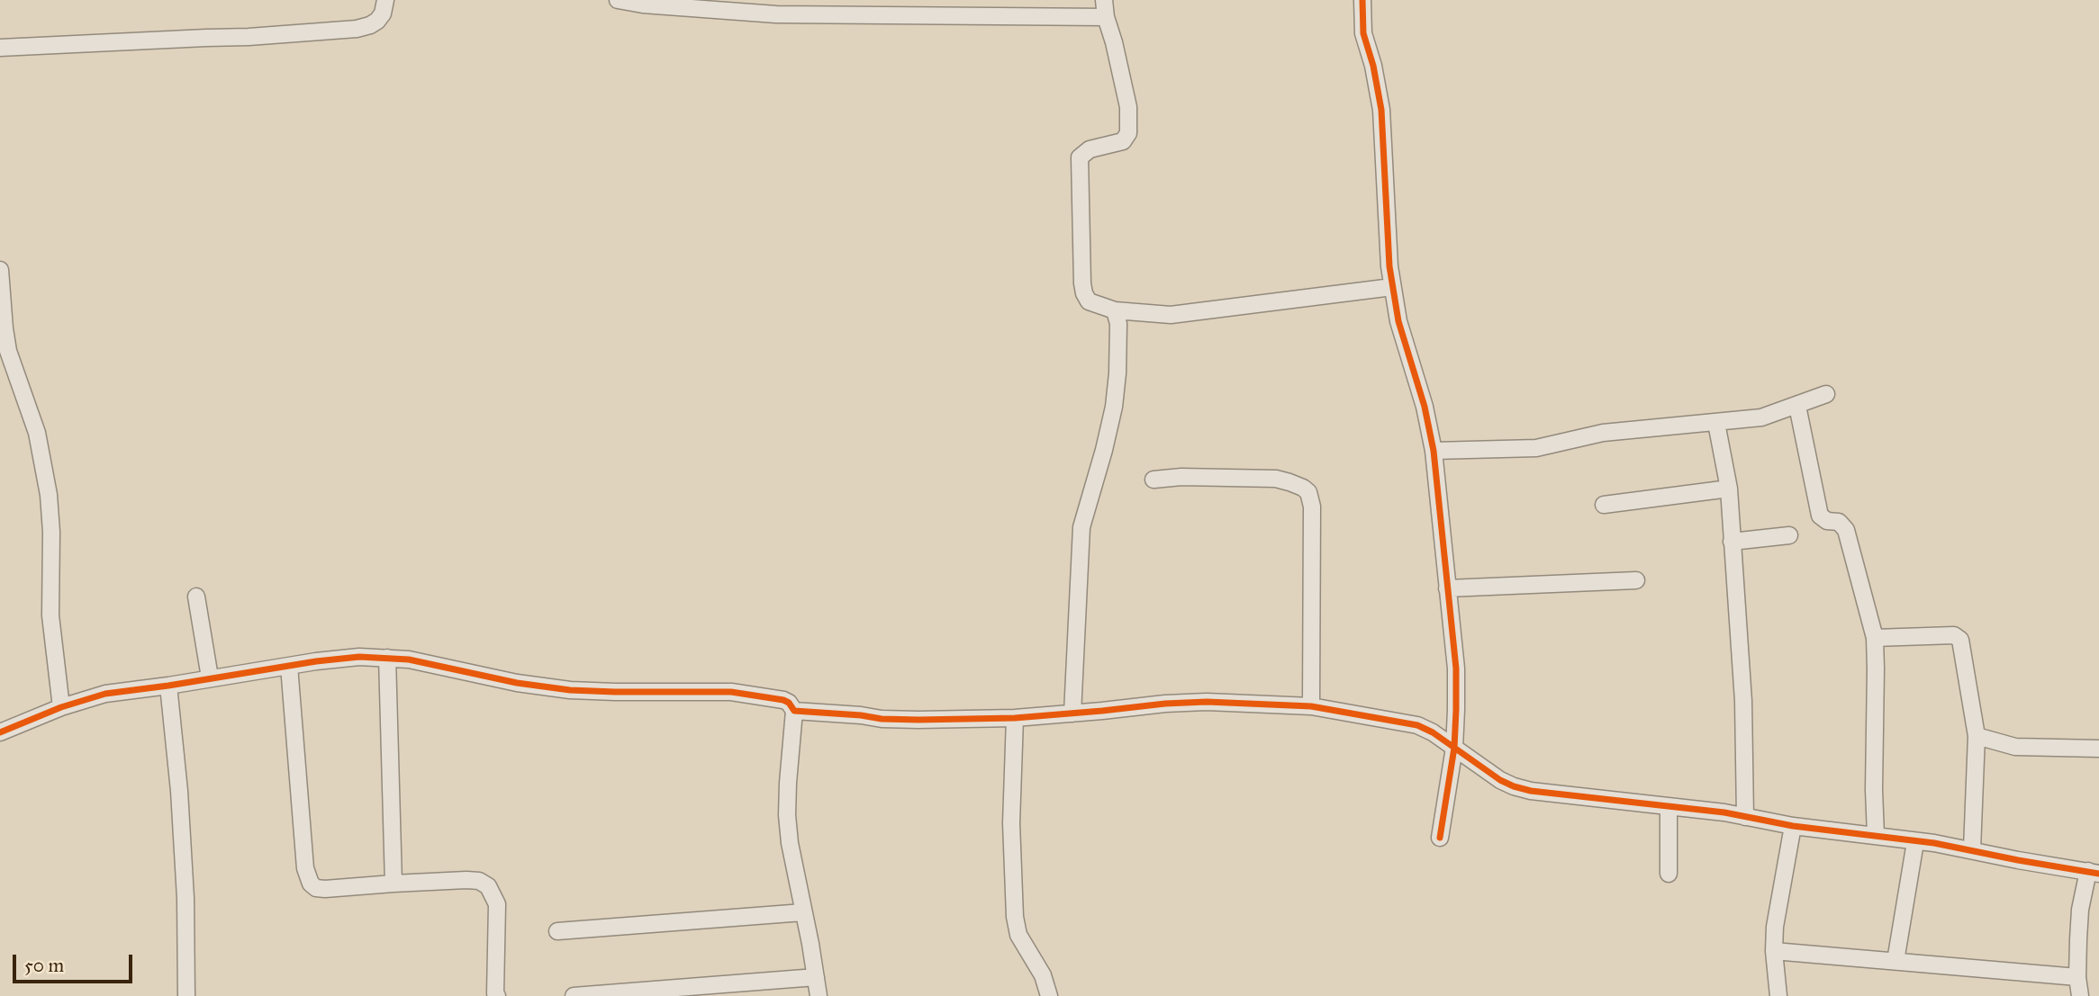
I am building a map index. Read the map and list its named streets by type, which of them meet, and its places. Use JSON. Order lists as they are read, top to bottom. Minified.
{"scale_bar":"50 m"}
